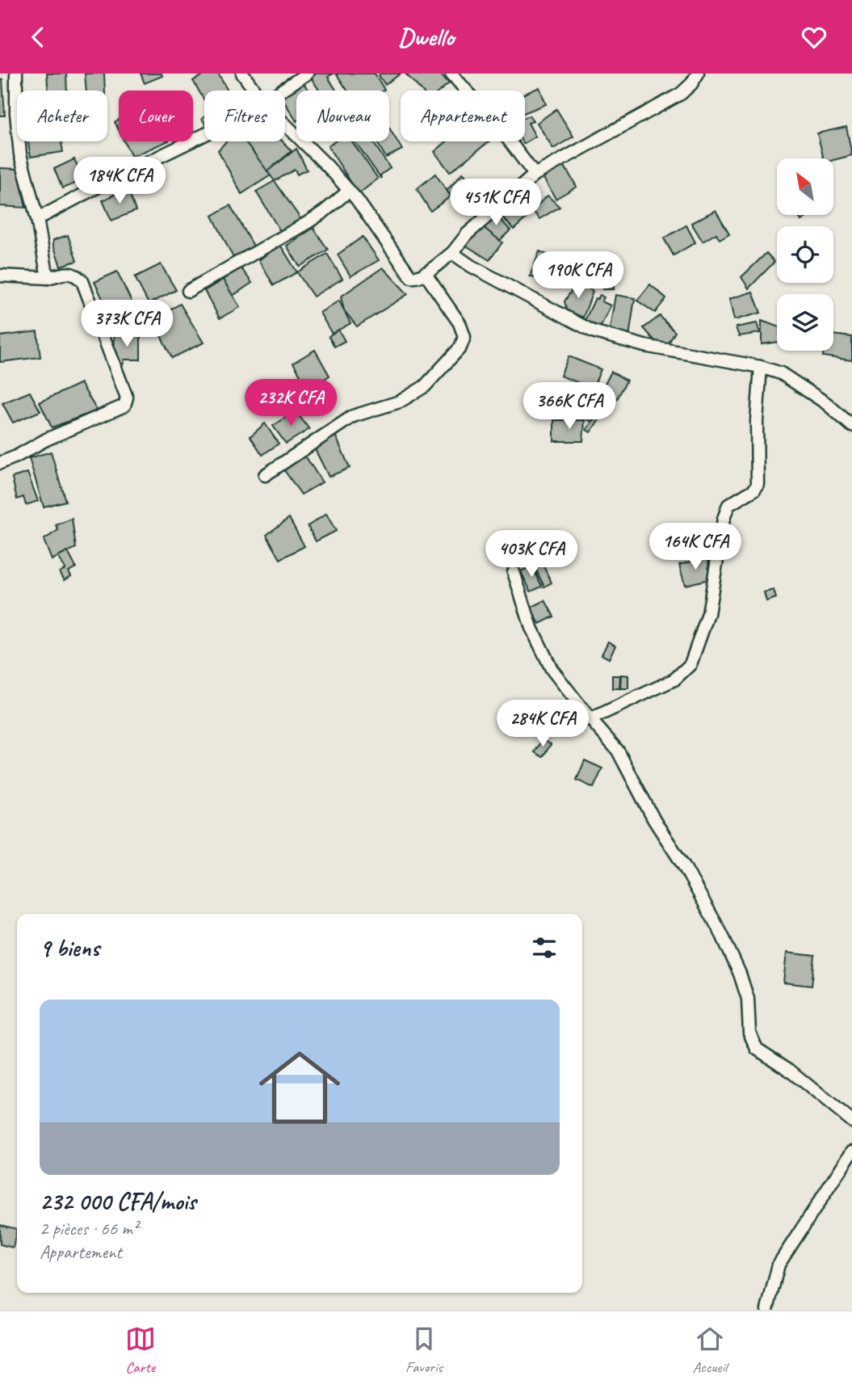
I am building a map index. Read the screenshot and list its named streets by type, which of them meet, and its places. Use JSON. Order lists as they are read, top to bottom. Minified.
{"north":"top left","page":{"header":"Dwello","chip":["Acheter","Louer","Filtres","Nouveau","Appartement"],"price":["184K CFA","451K CFA","190K CFA","373K CFA","232K CFA","366K CFA","164K CFA","403K CFA","284K CFA"],"heading":"9 biens","list":[{"name":"232 000 CFA/mois","note":"2 pièces · 66 m² · Appartement"}],"tabs":["Carte","Favoris","Accueil"]}}
